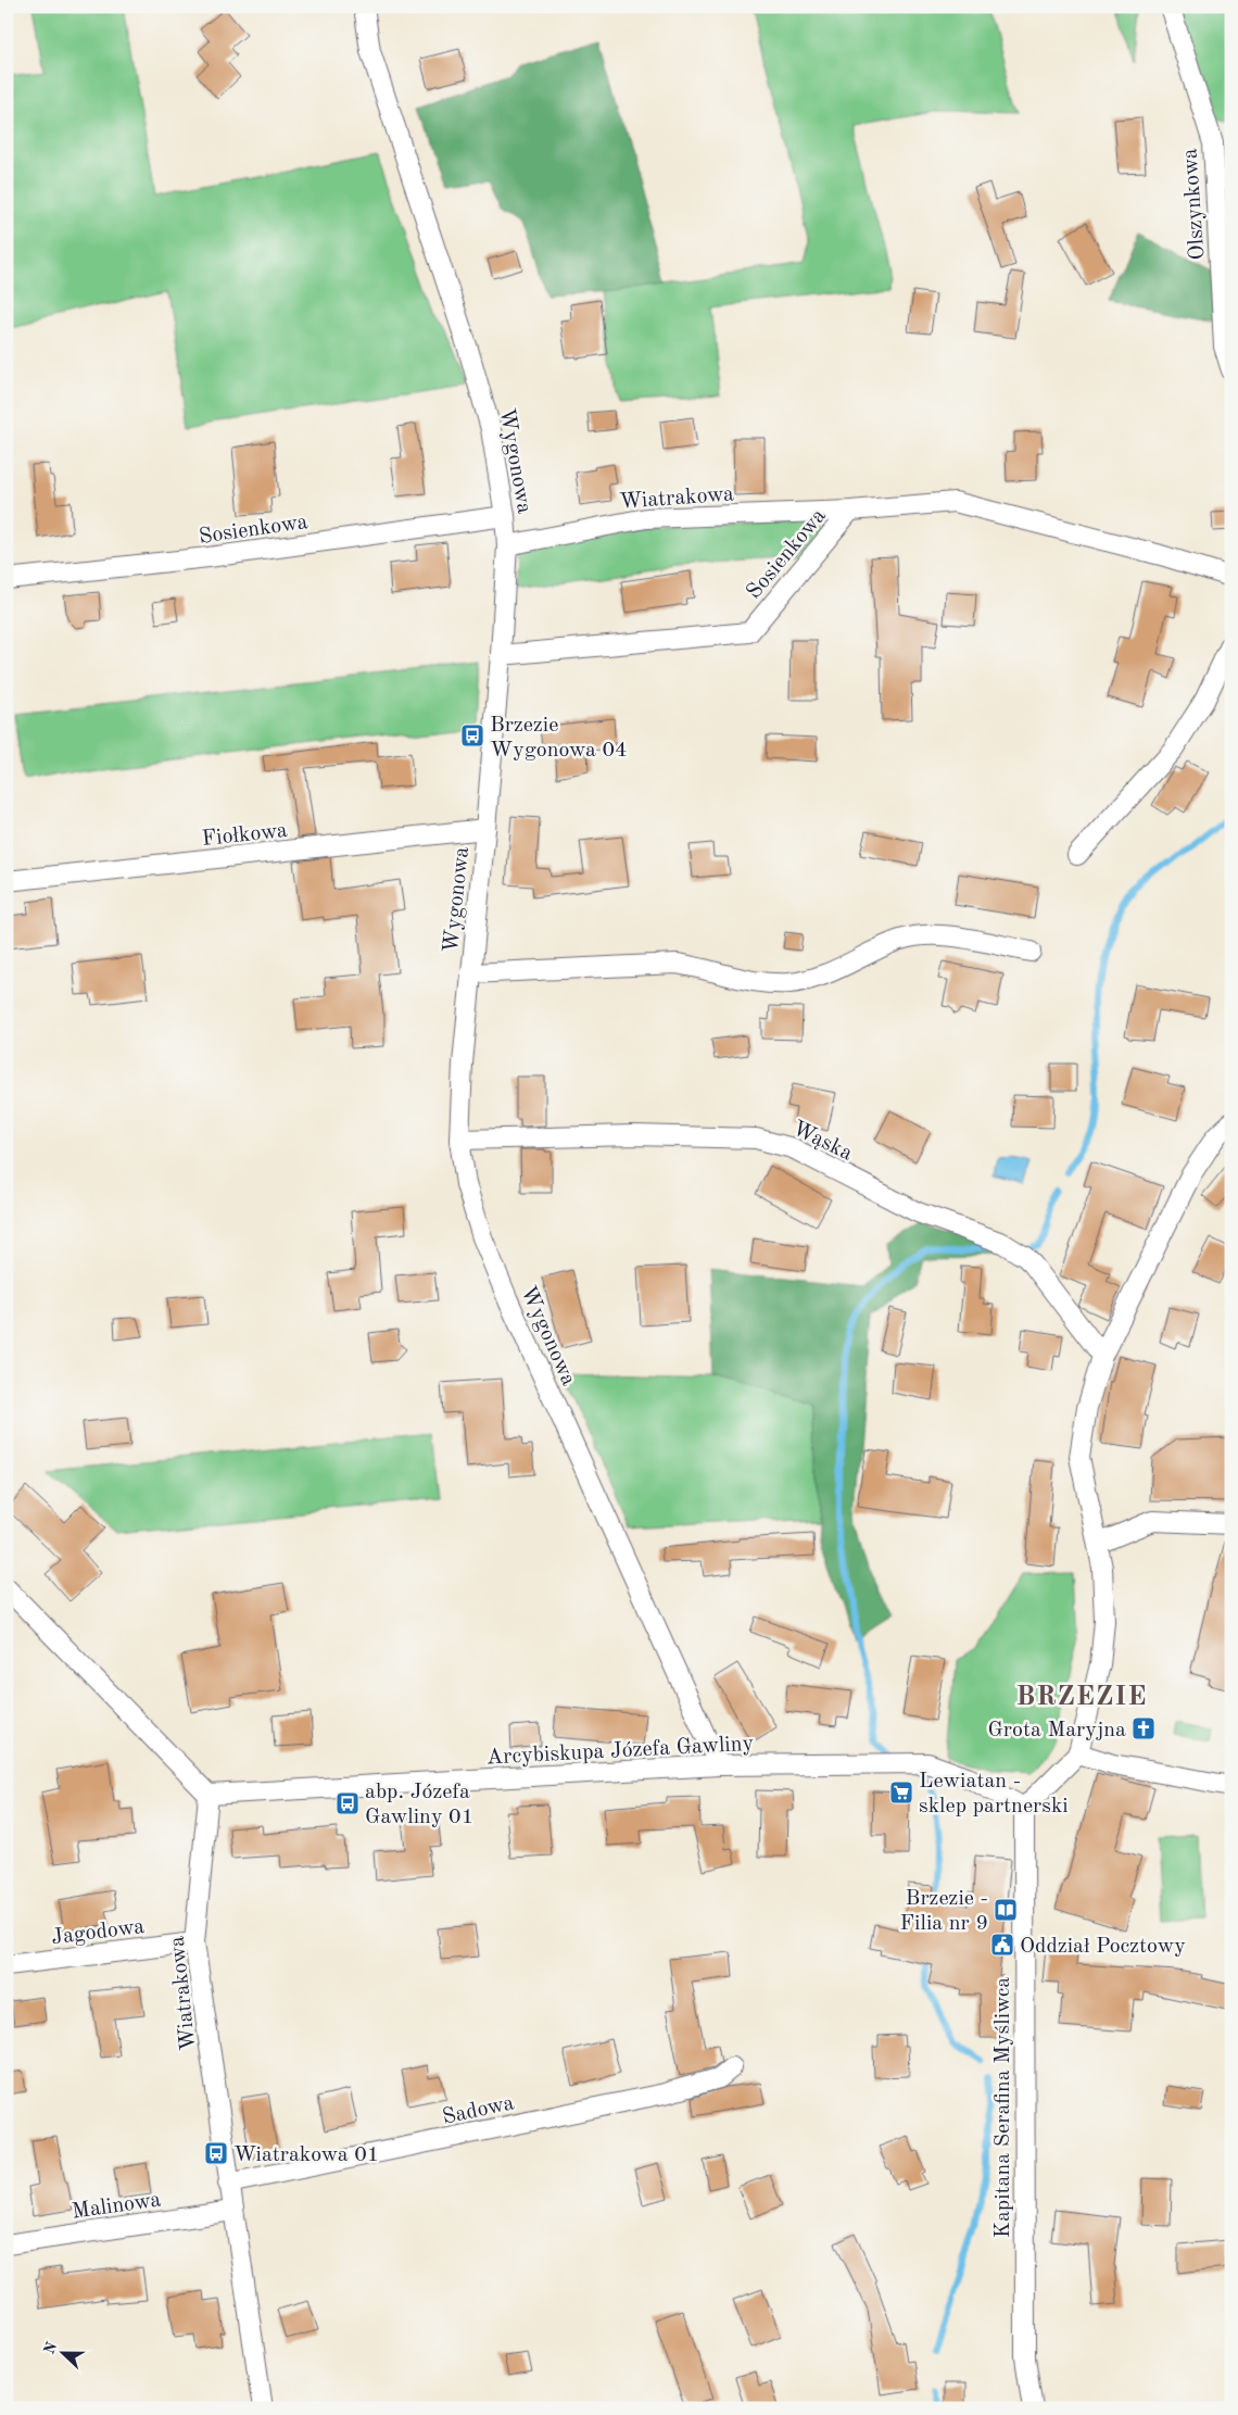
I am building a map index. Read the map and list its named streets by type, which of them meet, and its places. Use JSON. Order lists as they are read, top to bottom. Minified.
{"streets":{"street":["Olszynkowa","Wygonowa","Wiatrakowa","Sosienkowa","Fiołkowa","Wąska","Arcybiskupa Józefa Gawliny","Jagodowa","Kapitana Serafina Myśliwca","Sadowa","Malinowa"]},"crossings":[["Wygonowa","Wiatrakowa"],["Wygonowa","Sosienkowa"],["Wygonowa","Fiołkowa"],["Wygonowa","Wąska"],["Wygonowa","Arcybiskupa Józefa Gawliny"],["Wiatrakowa","Sosienkowa"],["Wiatrakowa","Arcybiskupa Józefa Gawliny"],["Wiatrakowa","Jagodowa"],["Wiatrakowa","Sadowa"],["Wiatrakowa","Malinowa"],["Arcybiskupa Józefa Gawliny","Kapitana Serafina Myśliwca"]],"districts":["BRZEZIE"],"places":{"bus stop":["Brzezie Wygonowa 04","abp. Józefa Gawliny 01","Wiatrakowa 01"],"church":["Grota Maryjna"],"supermarket":["Lewiatan - sklep partnerski"],"library":["Brzezie - Filia nr 9"],"public building":["Oddział Pocztowy"]},"north":"left"}
